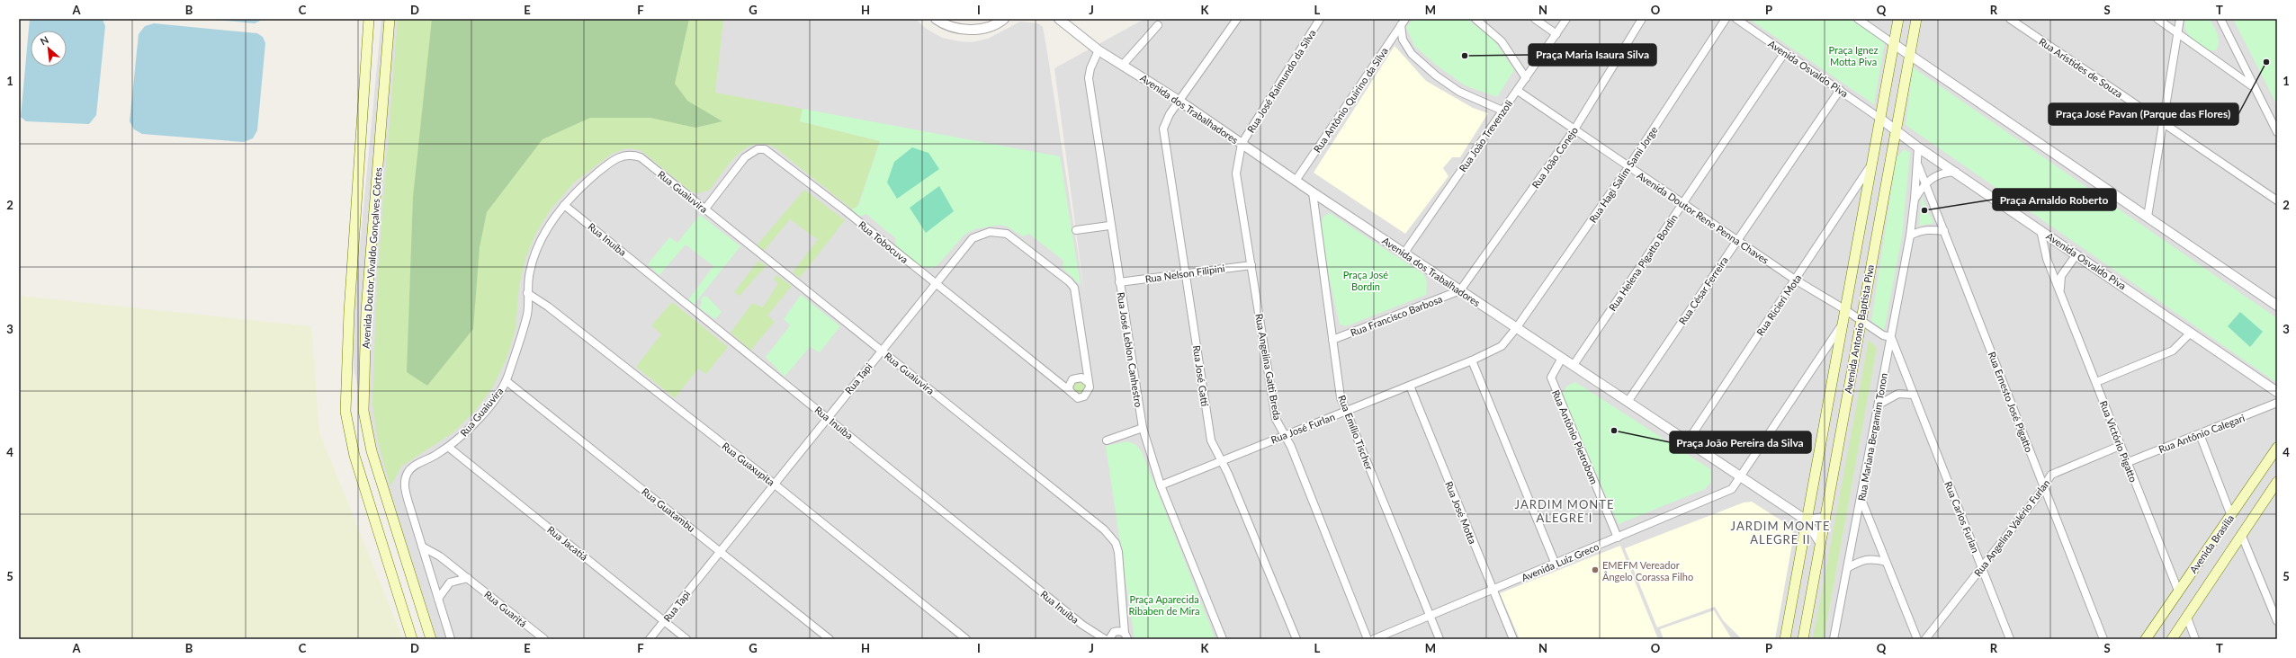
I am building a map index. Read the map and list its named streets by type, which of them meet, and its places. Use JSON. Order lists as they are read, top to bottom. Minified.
{"streets":{"main road":["Avenida Doutor Vivaldo Gonçalves Côrtes","Avenida Antonio Baptista Piva","Avenida Brasília"],"street":["Rua Aristides de Souza","Avenida Osvaldo Piva","Rua José Raimundo da Silva","Rua Antônio Quirino da Silva","Avenida dos Trabalhadores","Rua João Trevenzoli","Rua João Conejo","Rua Hagi Salim Sami Jorge","Rua Guaiuvira","Avenida Doutor Rene Penna Chaves","Rua Inuíba","Rua Tobocuva","Rua Helena Pigatto Bordin","Rua Nelson Filipini","Rua César Ferreira","Rua Ricieri Mota","Rua Francisco Barbosa","Rua José Leblon Canhestro","Rua Angelina Gatti Breda","Rua José Gatti","Rua Tapi","Rua Ernesto José Pigatto","Rua José Furlan","Rua Emílio Tischer","Rua Antônio Calegari","Rua Antônio Pietrobom","Rua Mariana Bergamim Tonon","Rua Victório Pigatto","Rua Guaxupita","Rua Guatambu","Rua José Motta","Rua Carlos Furlan","Rua Angelina Valério Furlan","Rua Jacatiá","Avenida Luiz Greco","Rua Guaritá"]},"crossings":[["Avenida Osvaldo Piva","Rua Helena Pigatto Bordin"],["Avenida Osvaldo Piva","Rua César Ferreira"],["Avenida Osvaldo Piva","Avenida Antonio Baptista Piva"],["Avenida Osvaldo Piva","Rua Mariana Bergamim Tonon"],["Avenida Osvaldo Piva","Rua Victório Pigatto"],["Rua José Raimundo da Silva","Avenida dos Trabalhadores"],["Rua José Raimundo da Silva","Rua Angelina Gatti Breda"],["Rua Antônio Quirino da Silva","Avenida dos Trabalhadores"],["Avenida dos Trabalhadores","Rua João Trevenzoli"],["Avenida dos Trabalhadores","Rua João Conejo"],["Avenida dos Trabalhadores","Rua Hagi Salim Sami Jorge"],["Avenida dos Trabalhadores","Rua Helena Pigatto Bordin"],["Avenida dos Trabalhadores","Rua César Ferreira"],["Avenida dos Trabalhadores","Rua Ricieri Mota"],["Avenida dos Trabalhadores","Rua Francisco Barbosa"],["Avenida dos Trabalhadores","Avenida Antonio Baptista Piva"],["Avenida dos Trabalhadores","Rua José Leblon Canhestro"],["Avenida dos Trabalhadores","Rua Angelina Gatti Breda"],["Avenida dos Trabalhadores","Rua José Gatti"],["Avenida dos Trabalhadores","Rua José Furlan"],["Avenida dos Trabalhadores","Rua Emílio Tischer"],["Avenida dos Trabalhadores","Rua Antônio Pietrobom"],["Avenida dos Trabalhadores","Avenida Luiz Greco"],["Rua João Trevenzoli","Avenida Doutor Rene Penna Chaves"],["Rua João Conejo","Avenida Doutor Rene Penna Chaves"],["Rua João Conejo","Rua Francisco Barbosa"],["Rua Hagi Salim Sami Jorge","Avenida Doutor Rene Penna Chaves"],["Rua Hagi Salim Sami Jorge","Rua José Furlan"],["Rua Guaiuvira","Rua Inuíba"],["Rua Guaiuvira","Rua Tobocuva"],["Rua Guaiuvira","Rua Tapi"],["Rua Guaiuvira","Rua Guaxupita"],["Rua Guaiuvira","Rua Guatambu"],["Rua Guaiuvira","Rua Jacatiá"],["Rua Guaiuvira","Rua Guaritá"],["Avenida Doutor Rene Penna Chaves","Rua Helena Pigatto Bordin"],["Avenida Doutor Rene Penna Chaves","Rua César Ferreira"],["Avenida Doutor Rene Penna Chaves","Rua Ricieri Mota"],["Avenida Doutor Rene Penna Chaves","Avenida Antonio Baptista Piva"],["Avenida Doutor Rene Penna Chaves","Rua Mariana Bergamim Tonon"],["Avenida Doutor Rene Penna Chaves","Rua Carlos Furlan"],["Rua Inuíba","Rua Tapi"],["Rua Tobocuva","Rua Tapi"],["Rua Nelson Filipini","Rua José Leblon Canhestro"],["Rua Nelson Filipini","Rua Angelina Gatti Breda"],["Rua Nelson Filipini","Rua José Gatti"],["Rua Ricieri Mota","Avenida Antonio Baptista Piva"],["Rua Francisco Barbosa","Rua Emílio Tischer"],["Avenida Antonio Baptista Piva","Avenida Luiz Greco"],["Rua José Leblon Canhestro","Rua José Furlan"],["Rua Angelina Gatti Breda","Rua José Furlan"],["Rua José Gatti","Rua José Furlan"],["Rua Tapi","Rua Guaxupita"],["Rua Tapi","Rua Guatambu"],["Rua Tapi","Rua Jacatiá"],["Rua Ernesto José Pigatto","Rua Mariana Bergamim Tonon"],["Rua Ernesto José Pigatto","Rua Angelina Valério Furlan"],["Rua José Furlan","Rua Emílio Tischer"],["Rua José Furlan","Rua José Motta"],["Rua Emílio Tischer","Avenida Luiz Greco"],["Rua Antônio Calegari","Rua Victório Pigatto"],["Rua Antônio Pietrobom","Avenida Luiz Greco"],["Rua Mariana Bergamim Tonon","Rua Carlos Furlan"],["Rua Victório Pigatto","Rua Angelina Valério Furlan"],["Rua Victório Pigatto","Avenida Brasília"],["Rua José Motta","Avenida Luiz Greco"],["Rua Carlos Furlan","Rua Angelina Valério Furlan"]],"districts":["JARDIM MONTE ALEGRE I","JARDIM MONTE ALEGRE II"],"parks":["Praça Ignez Motta Piva","Praça José Bordin","Praça Aparecida Ribaben de Mira"],"places":["Praça Maria Isaura Silva","Praça José Pavan (Parque das Flores)","Praça Arnaldo Roberto","Praça João Pereira da Silva","EMEFM Vereador Ângelo Corassa Filho"],"north":"top left","grid":{"columns":["A","B","C","D","E","F","G","H","I","J","K","L","M","N","O","P","Q","R","S","T"],"rows":["1","2","3","4","5"]}}
